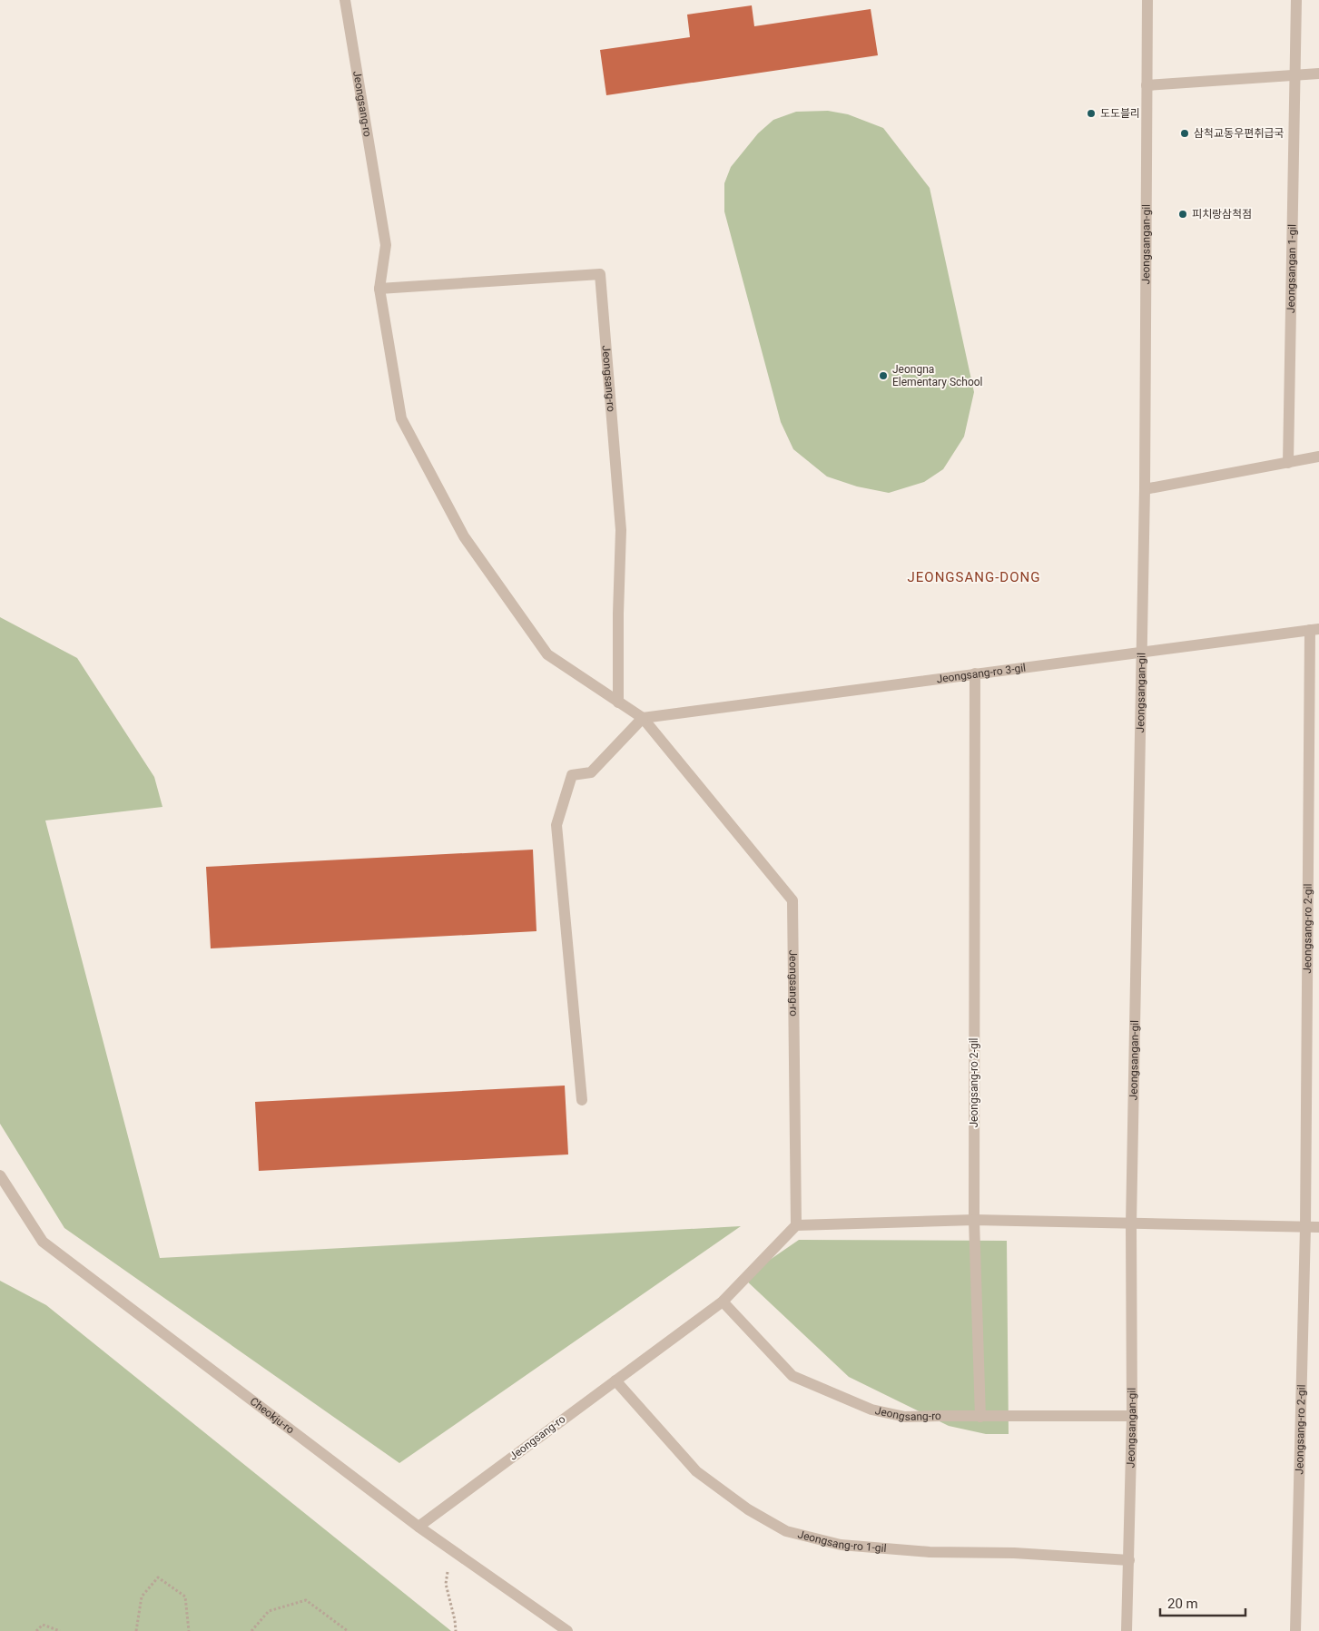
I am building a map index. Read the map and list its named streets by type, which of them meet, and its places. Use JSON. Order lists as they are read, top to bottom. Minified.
{"streets":{"street":["Jeongsang-ro","Jeongsangan-gil","Jeongsangan 1-gil","Jeongsang-ro 3-gil","Jeongsang-ro 2-gil","Cheokju-ro","Jeongsang-ro 1-gil"]},"crossings":[["Jeongsang-ro","Jeongsangan-gil"],["Jeongsang-ro","Jeongsang-ro 3-gil"],["Jeongsang-ro","Jeongsang-ro 2-gil"],["Jeongsang-ro","Cheokju-ro"],["Jeongsang-ro","Jeongsang-ro 1-gil"],["Jeongsangan-gil","Jeongsang-ro 3-gil"],["Jeongsangan-gil","Jeongsang-ro 1-gil"],["Jeongsang-ro 3-gil","Jeongsang-ro 2-gil"]],"districts":["JEONGSANG-DONG"],"places":["도도블리","삼척교동우편취급국","피치랑삼척점","Jeongna Elementary School"],"scale_bar":"20 m"}
